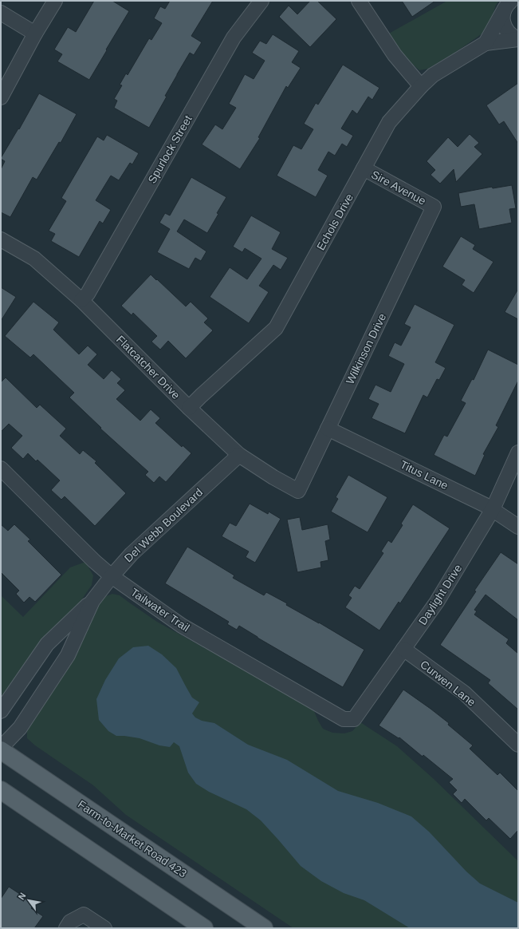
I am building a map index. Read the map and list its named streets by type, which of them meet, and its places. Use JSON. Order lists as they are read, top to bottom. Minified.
{"streets":{"main road":["Farm-to-Market Road 423"],"street":["Spurlock Street","Sire Avenue","Echols Drive","Wilkinson Drive","Flatcatcher Drive","Titus Lane","Del Webb Boulevard","Daylight Drive","Tailwater Trail","Curwen Lane"]},"crossings":[["Spurlock Street","Flatcatcher Drive"],["Sire Avenue","Echols Drive"],["Sire Avenue","Wilkinson Drive"],["Echols Drive","Flatcatcher Drive"],["Wilkinson Drive","Flatcatcher Drive"],["Wilkinson Drive","Titus Lane"],["Flatcatcher Drive","Del Webb Boulevard"],["Titus Lane","Daylight Drive"],["Del Webb Boulevard","Tailwater Trail"],["Del Webb Boulevard","Farm-to-Market Road 423"],["Daylight Drive","Tailwater Trail"],["Daylight Drive","Curwen Lane"]],"north":"top left"}
